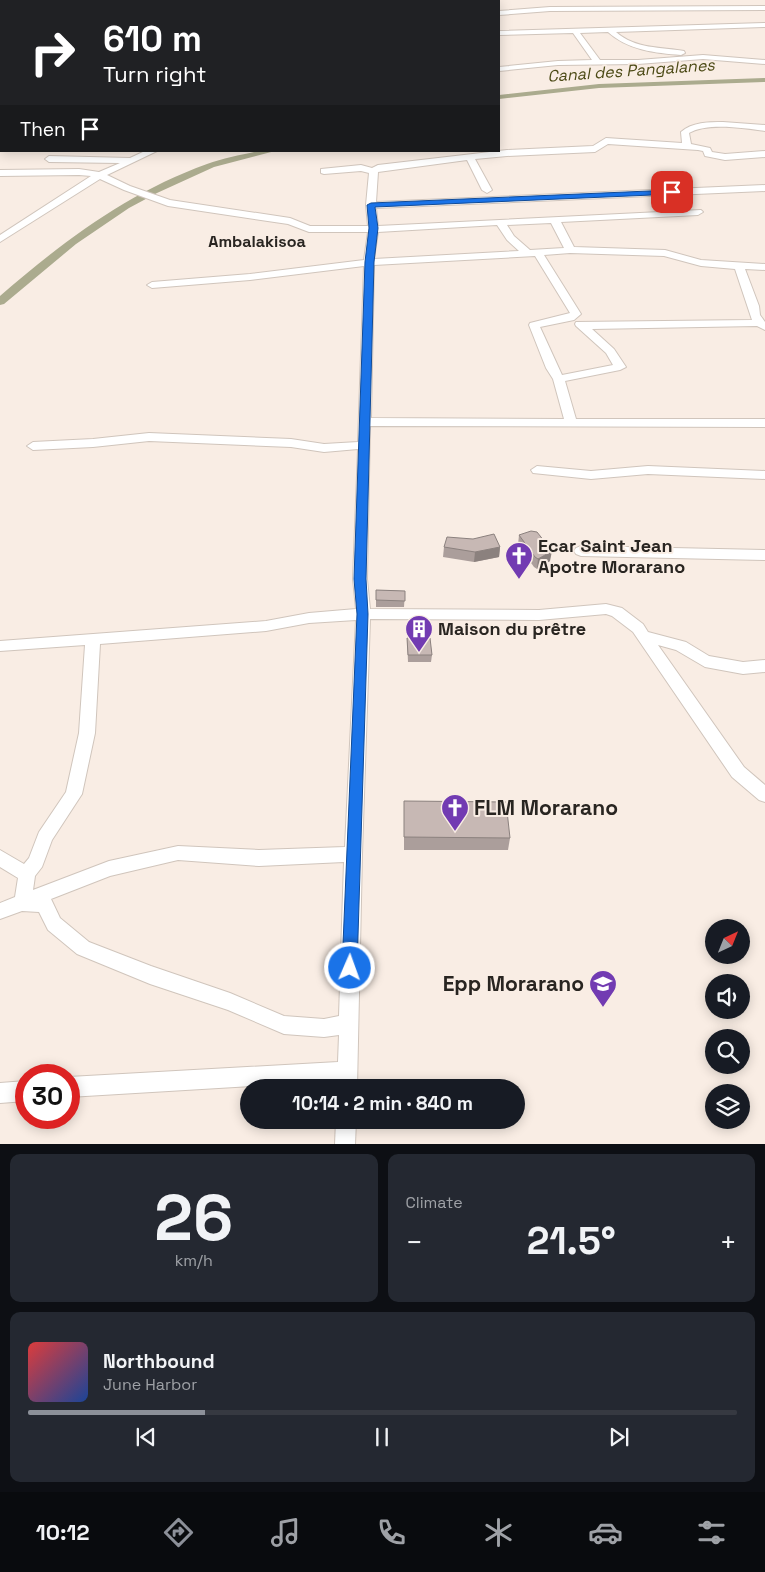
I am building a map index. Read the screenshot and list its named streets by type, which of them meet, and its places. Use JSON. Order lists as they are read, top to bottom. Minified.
{"districts":["Ambalakisoa"],"water":["Canal des Pangalanes"],"places":{"church":["Ecar Saint Jean Apotre Morarano","FLM Morarano"],"building":["Maison du prêtre"],"school or university":["Epp Morarano"]},"north":"top right","page":{"turn":["610 m","Turn right"],"then":"Then","limit":"30","trip":"10:14 · 2 min · 840 m","tile":[["26","km/h"],"Climate"],"heat":["−","21.5°","+"],"song":["Northbound","June Harbor"],"tabs":"10:12"}}
